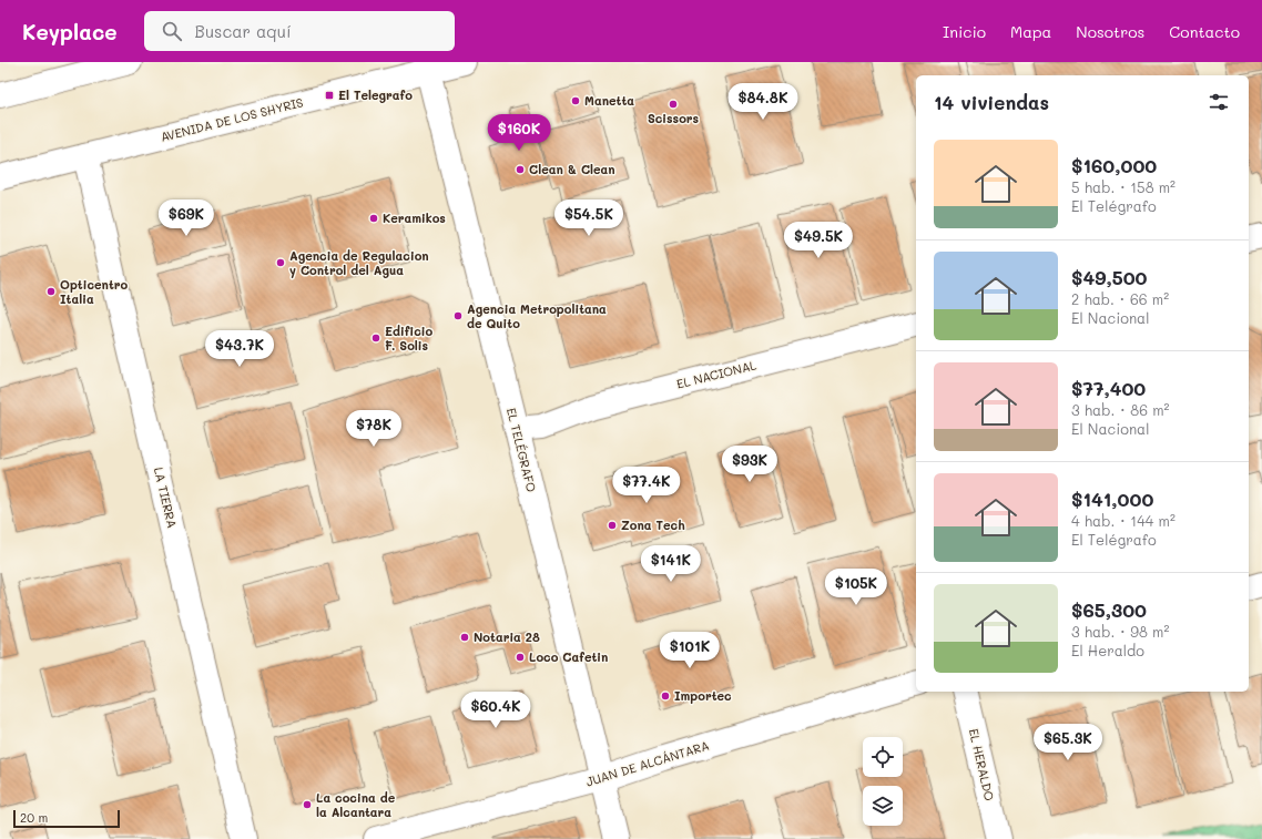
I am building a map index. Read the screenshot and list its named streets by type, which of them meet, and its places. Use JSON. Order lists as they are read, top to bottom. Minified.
{"streets":{"street":["AVENIDA DE LOS SHYRIS","EL NACIONAL","EL TELÉGRAFO","LA TIERRA","JUAN DE ALCÁNTARA","EL HERALDO"]},"crossings":[["AVENIDA DE LOS SHYRIS","EL TELÉGRAFO"],["AVENIDA DE LOS SHYRIS","LA TIERRA"],["EL NACIONAL","EL TELÉGRAFO"],["EL TELÉGRAFO","JUAN DE ALCÁNTARA"]],"places":{"transit":["El Telegrafo"],"other":["Manetta","Scissors","Clean & Clean","Keramikos","Agencia de Regulacion y Control del Agua","Opticentro Italia","Agencia Metropolitana de Quito","Edificio F. Solis","Zona Tech","Notaria 28","Loco Cafetin","Importec","La cocina de la Alcantara"]},"scale_bar":"20 m","page":{"header":"Keyplace","search":"Buscar aquí","nav":["Inicio","Mapa","Nosotros","Contacto"],"heading":"14 viviendas","price":["$84.8K","$160K","$69K","$54.5K","$49.5K","$43.7K","$78K","$93K","$77.4K","$141K","$105K","$101K","$60.4K","$65.3K"],"list":[{"name":"$160,000","note":"5 hab. · 158 m² · El Telégrafo"},{"name":"$49,500","note":"2 hab. · 66 m² · El Nacional"},{"name":"$77,400","note":"3 hab. · 86 m² · El Nacional"},{"name":"$141,000","note":"4 hab. · 144 m² · El Telégrafo"},{"name":"$65,300","note":"3 hab. · 98 m² · El Heraldo"}],"scale":"20 m"}}
